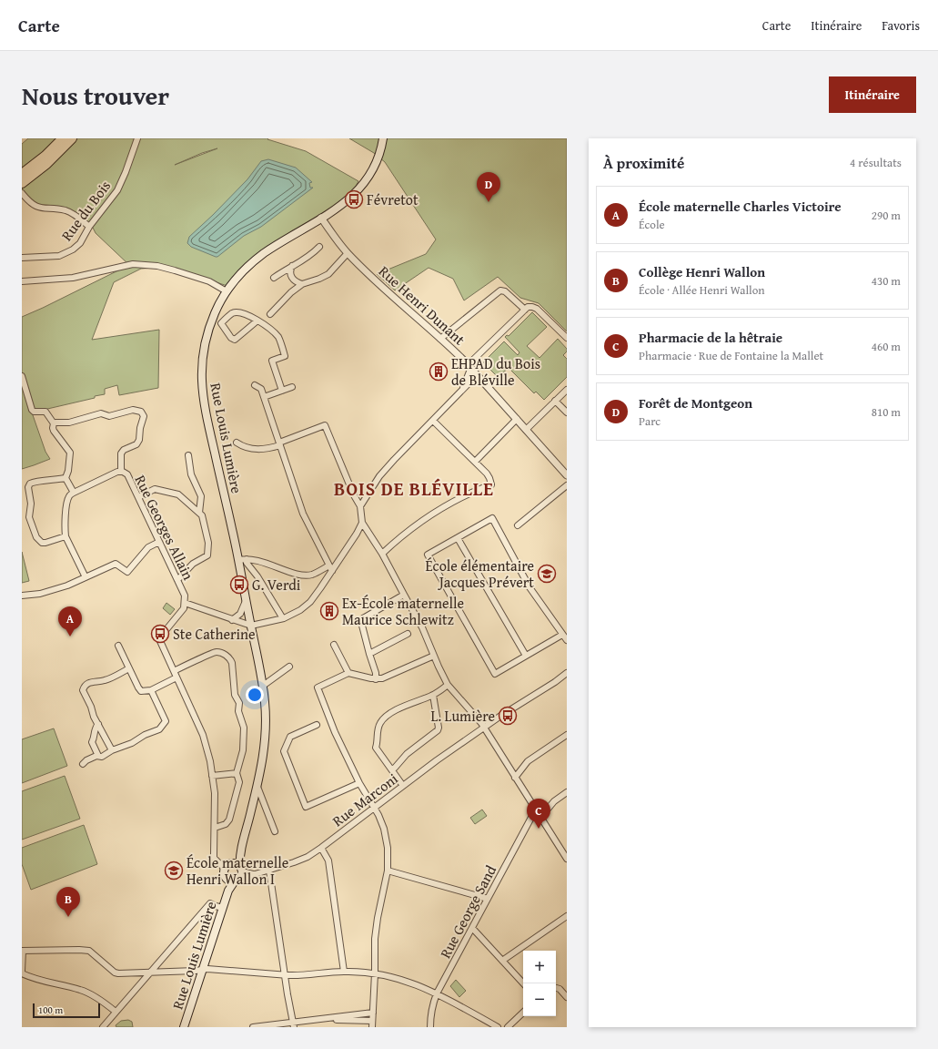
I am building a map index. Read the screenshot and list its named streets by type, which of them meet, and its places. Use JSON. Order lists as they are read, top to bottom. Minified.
{"streets":{"main road":["Rue Louis Lumière"],"street":["Rue du Bois","Rue Henri Dunant","Rue Georges Allain","Rue Marconi","Rue George Sand"]},"crossings":[["Rue Henri Dunant","Rue Louis Lumière"],["Rue Louis Lumière","Rue Georges Allain"],["Rue Louis Lumière","Rue Marconi"]],"districts":["BOIS DE BLÉVILLE"],"places":{"bus stop":["Févretot","G. Verdi","Ste Catherine","L. Lumière"],"building":["EHPAD du Bois de Bléville","Ex-École maternelle Maurice Schlewitz"],"school or university":["École élémentaire Jacques Prévert","École maternelle Henri Wallon I"]},"scale_bar":"100 m","page":{"header":"Carte","nav":["Carte","Itinéraire","Favoris"],"title":"Nous trouver","buttons":"Itinéraire","heading":["À proximité","4 résultats"],"pins":["D","A","C","B"],"list":[{"mark":"A","name":"École maternelle Charles Victoire","note":"École","value":"290 m"},{"mark":"B","name":"Collège Henri Wallon","note":"École · Allée Henri Wallon","value":"430 m"},{"mark":"C","name":"Pharmacie de la hêtraie","note":"Pharmacie · Rue de Fontaine la Mallet","value":"460 m"},{"mark":"D","name":"Forêt de Montgeon","note":"Parc","value":"810 m"}],"map_buttons":["+","−"],"scale":"100 m"}}
